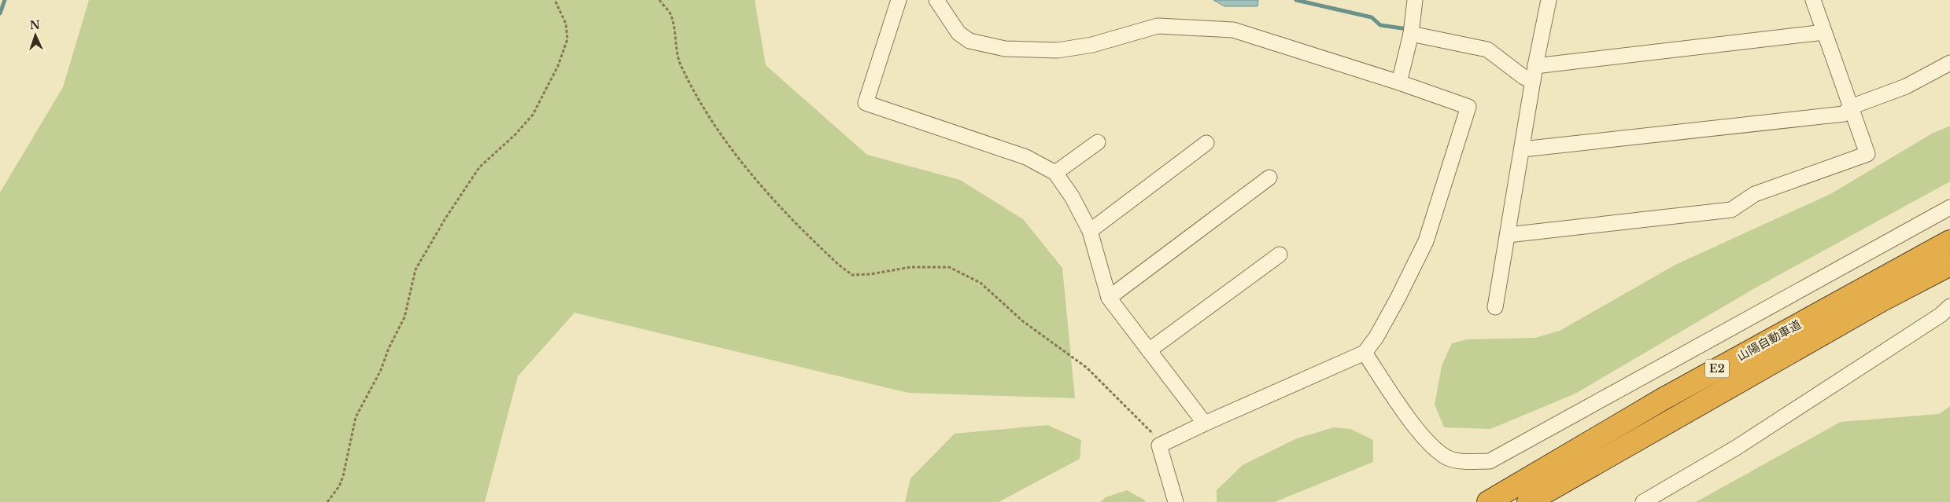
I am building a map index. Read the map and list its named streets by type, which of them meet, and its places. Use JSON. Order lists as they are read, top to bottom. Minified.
{"streets":{"highway":["山陽自動車道","E2"]},"north":"top"}
